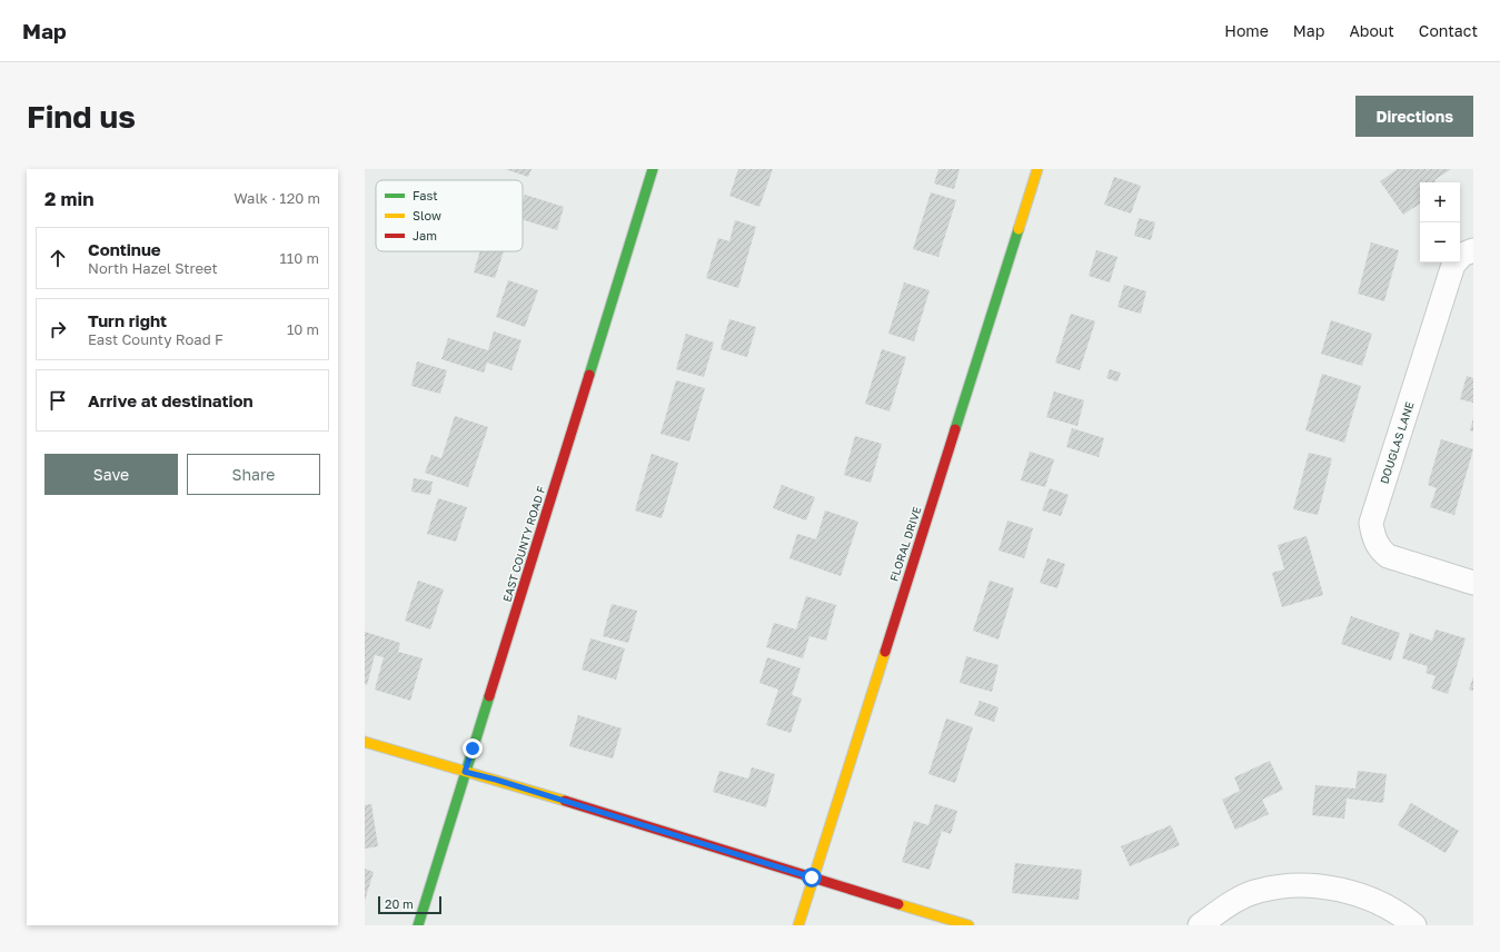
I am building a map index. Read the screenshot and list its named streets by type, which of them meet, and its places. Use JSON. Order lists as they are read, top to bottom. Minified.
{"streets":{"street":["DOUGLAS LANE","EAST COUNTY ROAD F","FLORAL DRIVE"]},"legend":["Fast","Slow","Jam"],"scale_bar":"20 m","page":{"header":"Map","nav":["Home","Map","About","Contact"],"buttons":["Directions",["Save","Share"]],"title":"Find us","heading":["2 min","Walk · 120 m"],"map_buttons":["+","−"],"list":[["Continue","North Hazel Street","110 m"],["Turn right","East County Road F","10 m"],"Arrive at destination"],"scale":"20 m"}}
